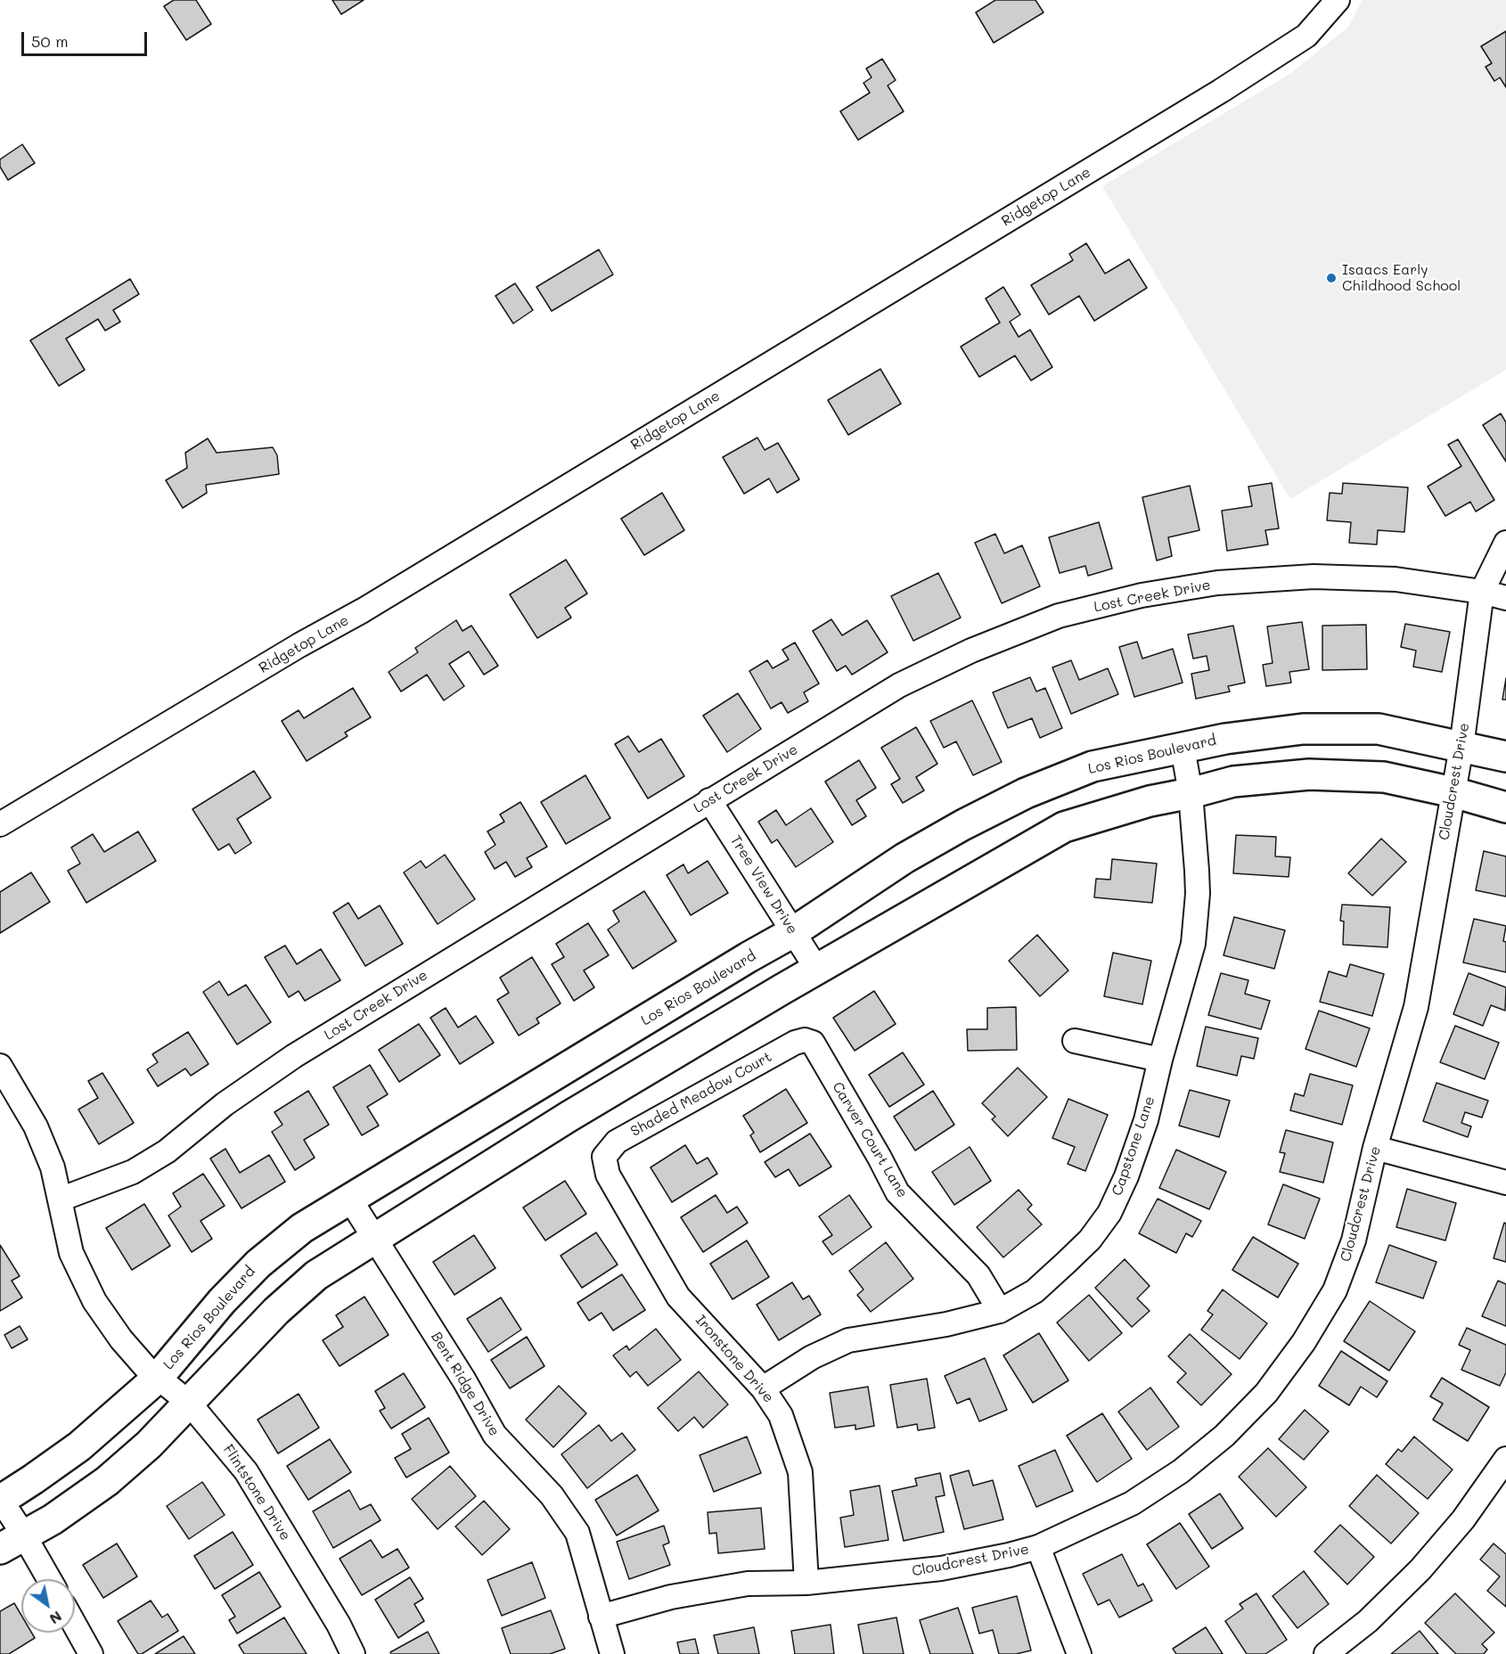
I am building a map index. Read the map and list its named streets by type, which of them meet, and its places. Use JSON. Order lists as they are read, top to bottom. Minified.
{"streets":{"main road":["Los Rios Boulevard"],"street":["Ridgetop Lane","Lost Creek Drive","Cloudcrest Drive","Tree View Drive","Shaded Meadow Court","Carver Court Lane","Capstone Lane","Ironstone Drive","Bent Ridge Drive","Flintstone Drive"]},"crossings":[["Lost Creek Drive","Cloudcrest Drive"],["Lost Creek Drive","Tree View Drive"],["Lost Creek Drive","Flintstone Drive"],["Los Rios Boulevard","Cloudcrest Drive"],["Los Rios Boulevard","Tree View Drive"],["Los Rios Boulevard","Capstone Lane"],["Los Rios Boulevard","Bent Ridge Drive"],["Los Rios Boulevard","Flintstone Drive"],["Cloudcrest Drive","Ironstone Drive"],["Cloudcrest Drive","Bent Ridge Drive"],["Shaded Meadow Court","Carver Court Lane"],["Shaded Meadow Court","Ironstone Drive"],["Carver Court Lane","Capstone Lane"],["Capstone Lane","Ironstone Drive"]],"places":["Isaacs Early Childhood School"],"scale_bar":"50 m","north":"bottom right"}
